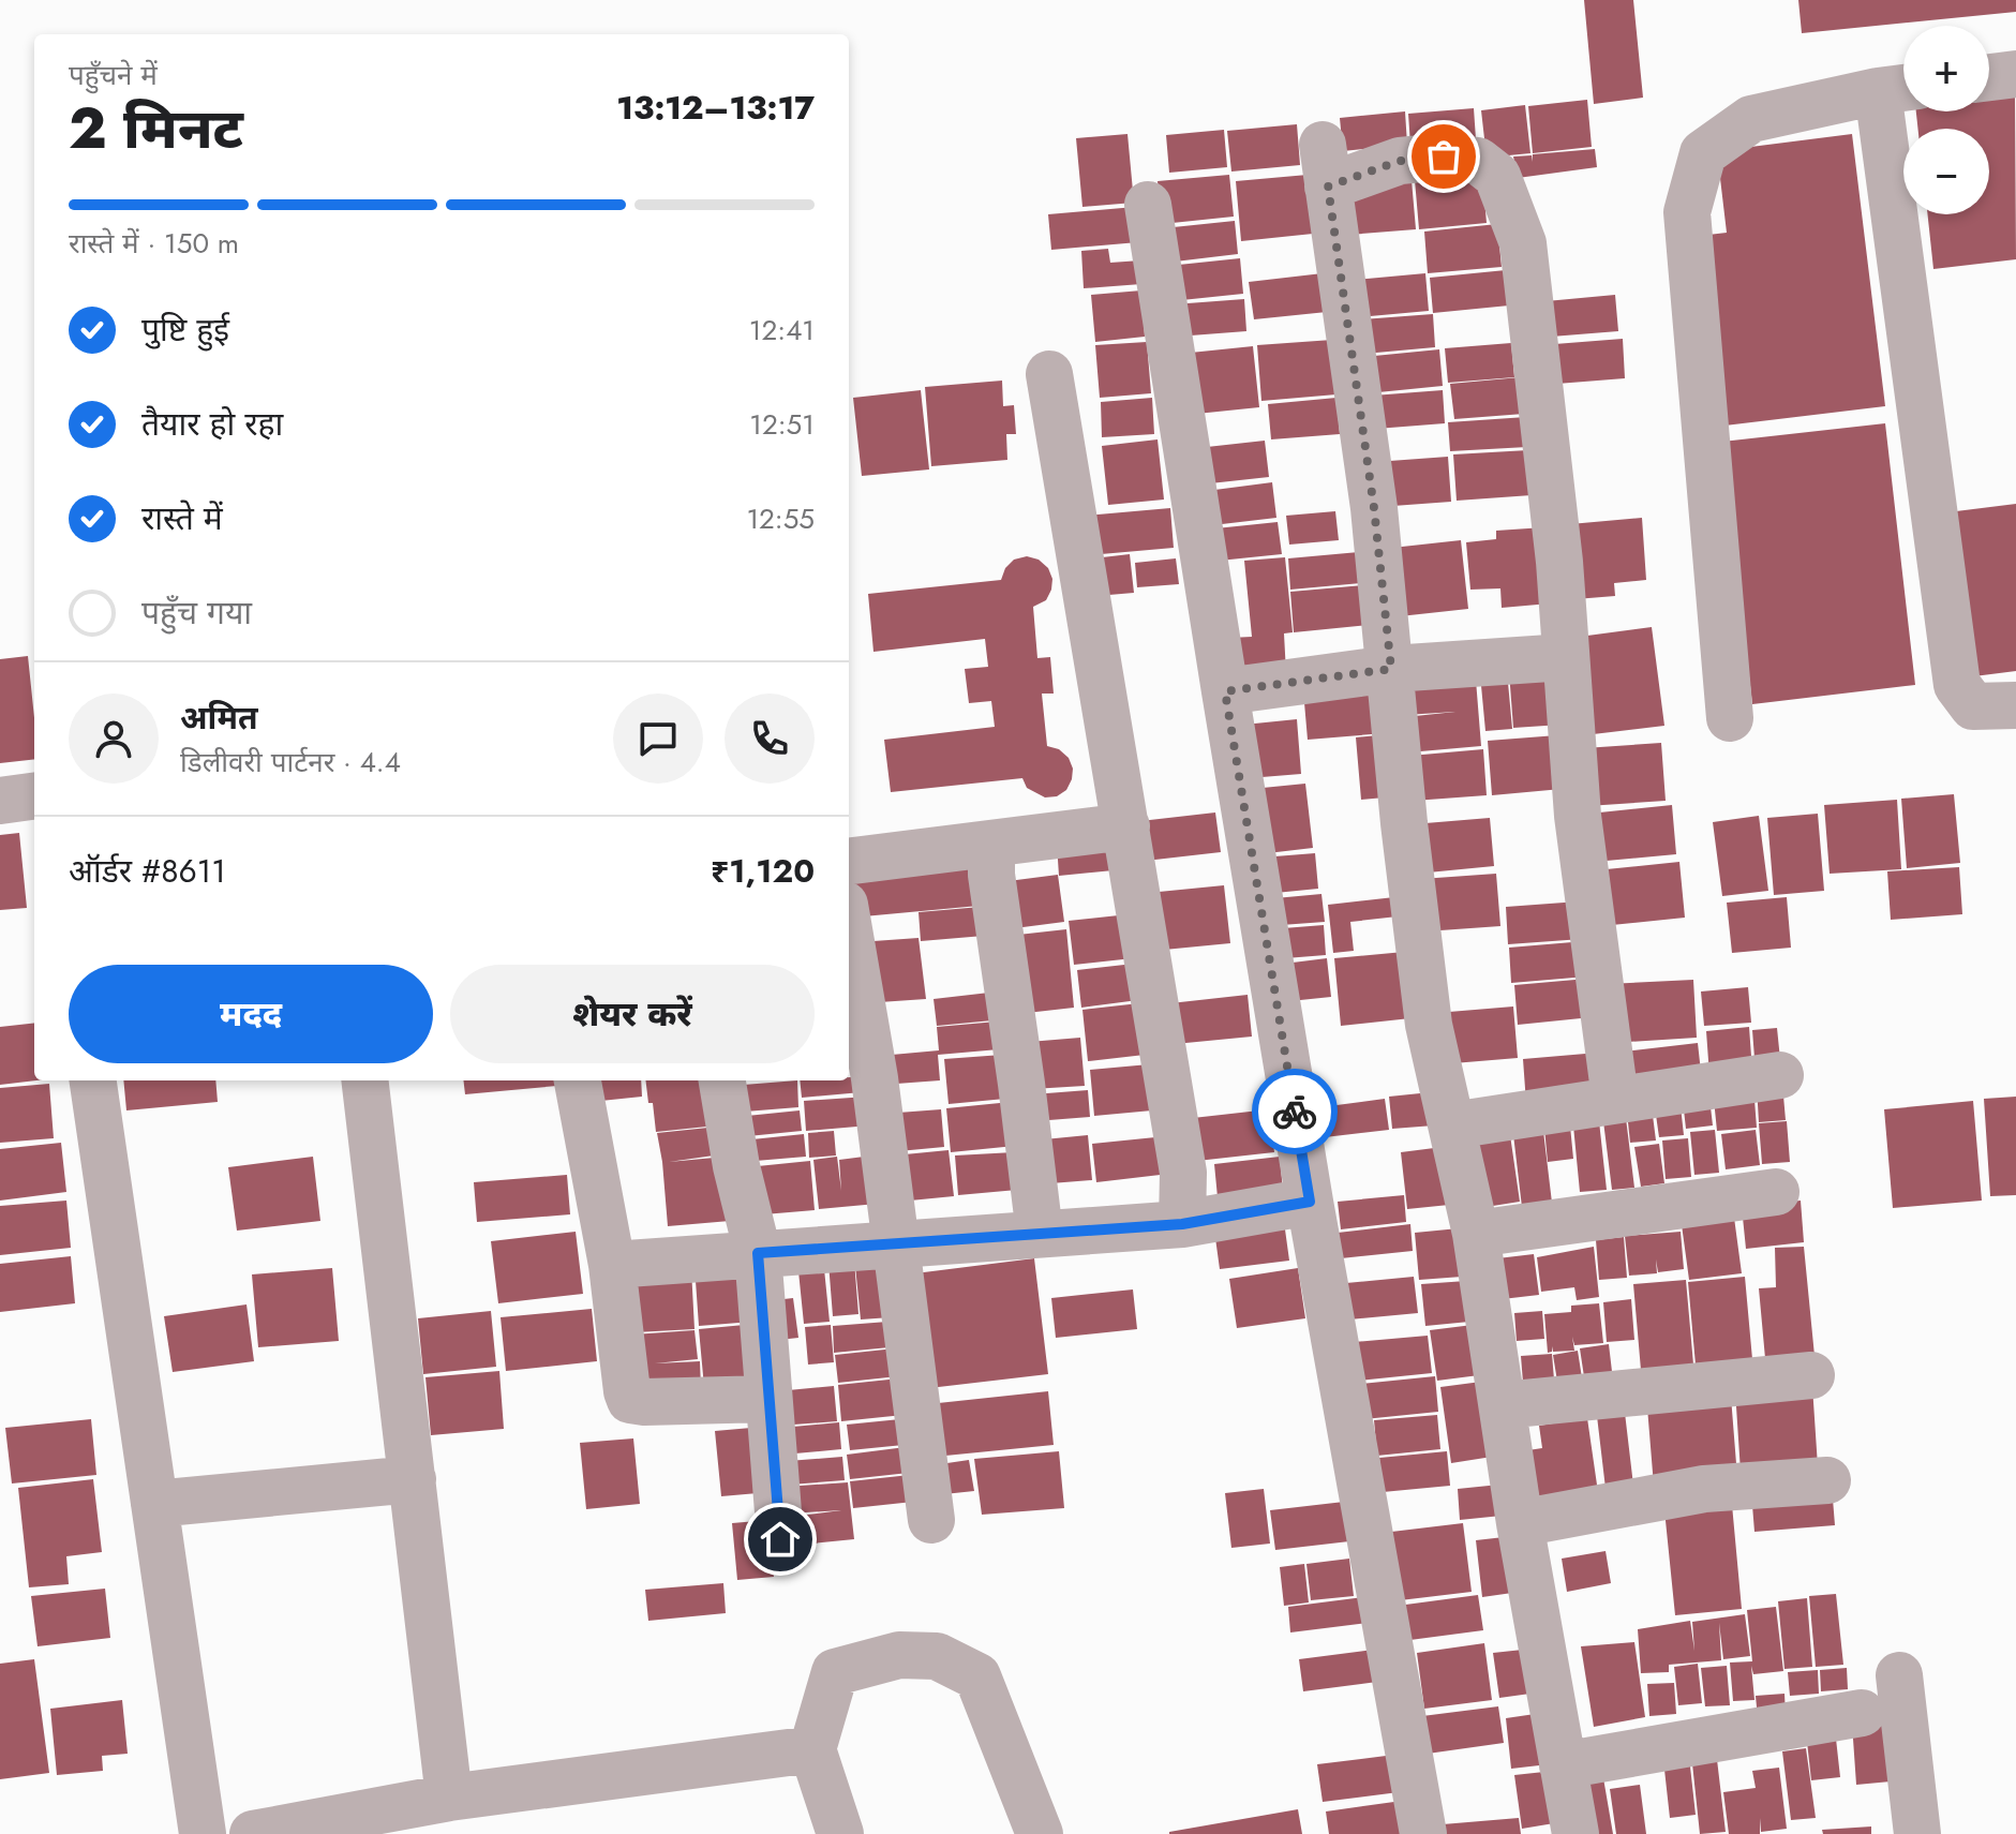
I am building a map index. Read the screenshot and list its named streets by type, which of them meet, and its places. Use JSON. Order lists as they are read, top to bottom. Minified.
{"page":{"map_buttons":["+","−"],"heading":["2 मिनट","पहुँचने में","13:12–13:17"],"panel":["अमित","डिलीवरी पार्टनर · 4.4","ऑर्डर #8611","₹1,120"],"bar":"रास्ते में · 150 m","list":[["पुष्टि हुई","12:41"],["तैयार हो रहा","12:51"],["रास्ते में","12:55"],"पहुँच गया"],"buttons":["मदद","शेयर करें"]}}
